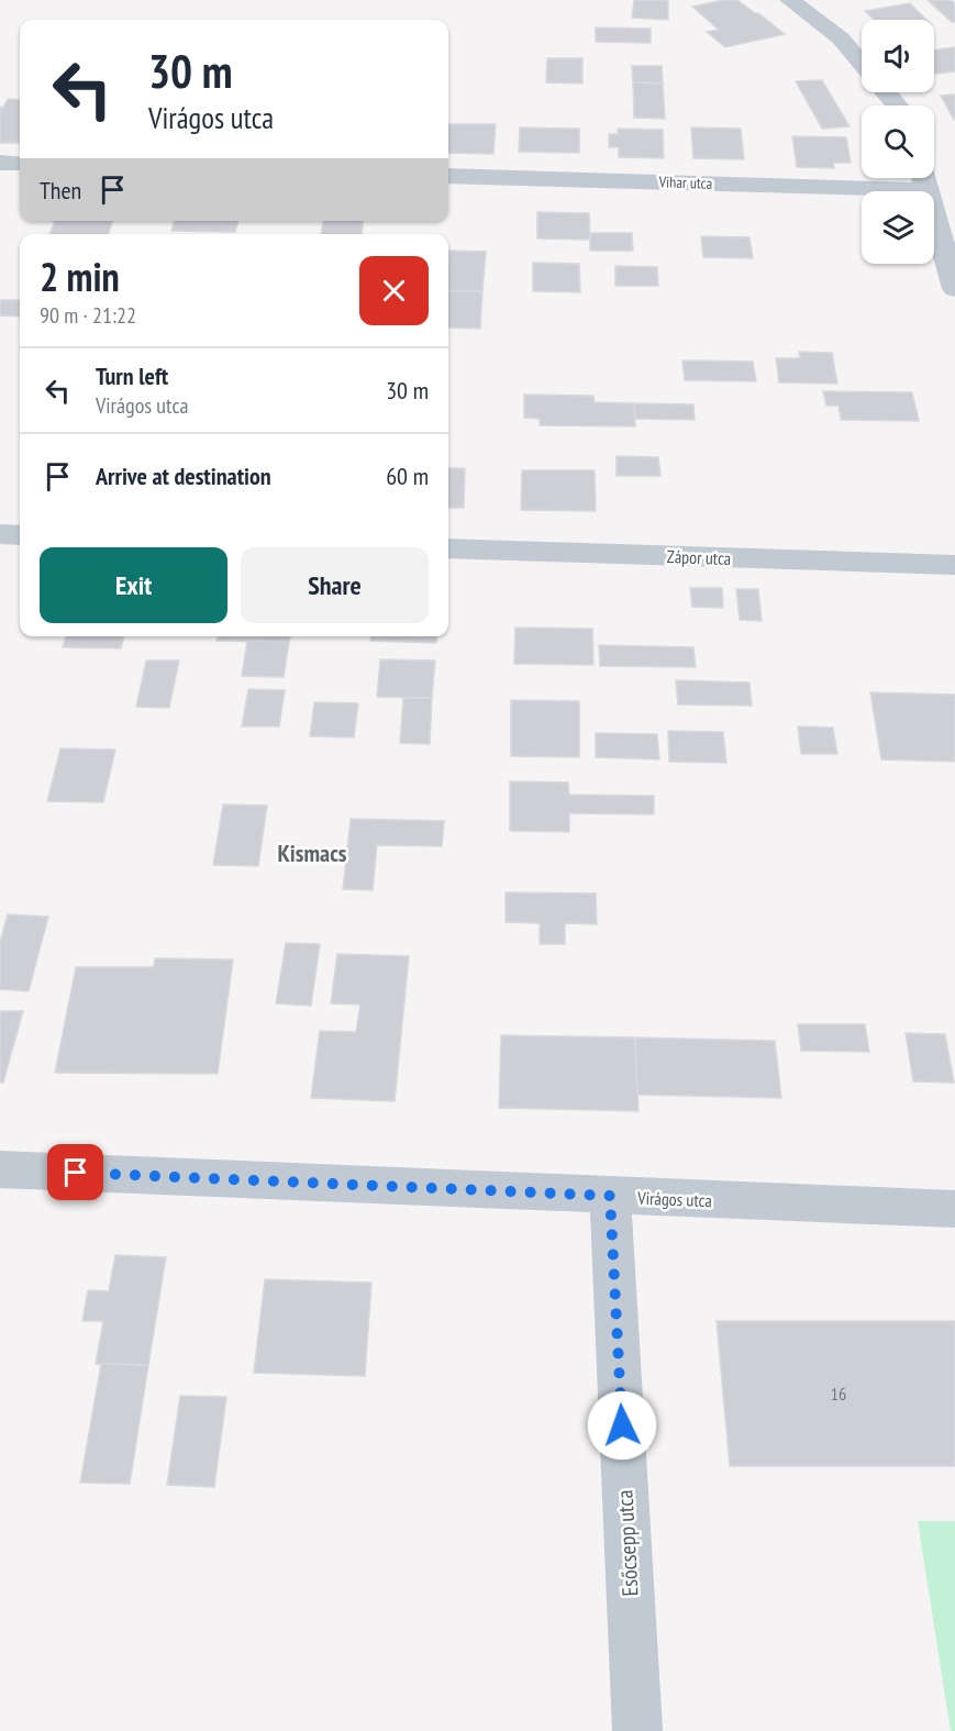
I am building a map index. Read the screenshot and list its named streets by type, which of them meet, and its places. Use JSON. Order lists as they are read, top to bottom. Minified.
{"streets":{"street":["Vihar utca","Zápor utca","Virágos utca","Esőcsepp utca"]},"crossings":[["Virágos utca","Esőcsepp utca"]],"districts":["Kismacs"],"house_numbers":["16"],"page":{"turn":["30 m","Virágos utca"],"then":"Then","heading":["2 min","90 m · 21:22"],"list":[{"name":"Turn left","note":"Virágos utca","value":"30 m"},{"name":"Arrive at destination","value":"60 m"}],"buttons":["Exit","Share"]}}
